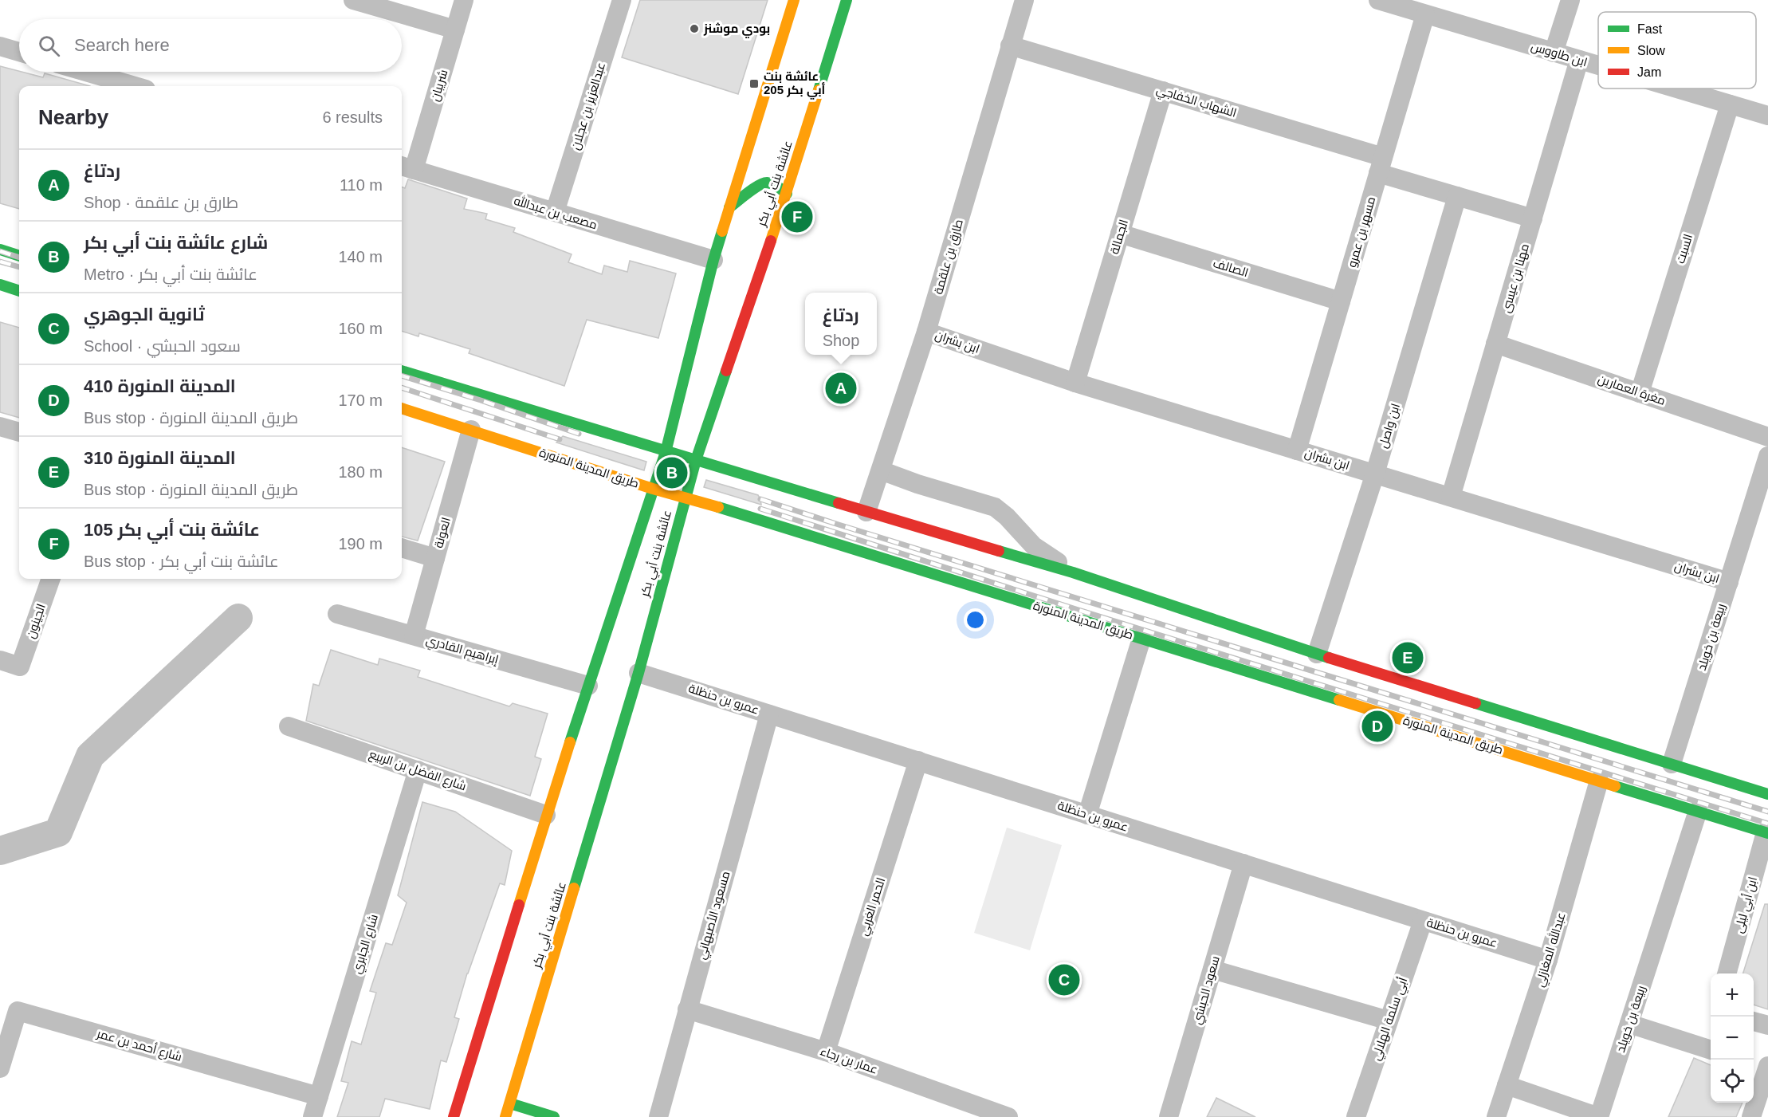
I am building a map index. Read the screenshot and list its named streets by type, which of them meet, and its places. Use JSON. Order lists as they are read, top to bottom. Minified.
{"streets":{"main road":["عائشة بنت أبي بكر","طريق المدينة المنورة"],"street":["ابن طاووس","شريبان","الشهاب الخفاجي","عبدالعزيز بن عجلان","مصعب بن عبدالله","مسهر بن عمرو","الجمالة","السبت","طارق بن علقمة","الصالف","مهنا بن عيسى","ابن بشران","مغرة العمارين","ابن واصل","العونة","الجينون","ربيعة بن خويلد","إبراهيم القادري","عمرو بن حنظلة","شارع الفضل بن الربيع","ابن أبي ليلى","الحمر الغربي","مسعود الأصبهاني","شارع الجابري","عبدالله المغازلي","سعود الحبشي","أبي سلمة الهلالي","شارع أحمد بن عمر","عمار بن رجاء"]},"crossings":[["ابن طاووس","مسهر بن عمرو"],["ابن طاووس","السبت"],["ابن طاووس","مهنا بن عيسى"],["شريبان","مصعب بن عبدالله"],["الشهاب الخفاجي","مسهر بن عمرو"],["الشهاب الخفاجي","الجمالة"],["الشهاب الخفاجي","طارق بن علقمة"],["الشهاب الخفاجي","مهنا بن عيسى"],["الشهاب الخفاجي","ابن واصل"],["عبدالعزيز بن عجلان","مصعب بن عبدالله"],["عائشة بنت أبي بكر","مصعب بن عبدالله"],["عائشة بنت أبي بكر","طريق المدينة المنورة"],["عائشة بنت أبي بكر","إبراهيم القادري"],["عائشة بنت أبي بكر","عمرو بن حنظلة"],["عائشة بنت أبي بكر","شارع الفضل بن الربيع"],["مسهر بن عمرو","الصالف"],["مسهر بن عمرو","ابن بشران"],["الجمالة","الصالف"],["الجمالة","ابن بشران"],["السبت","مغرة العمارين"],["طارق بن علقمة","ابن بشران"],["مهنا بن عيسى","ابن بشران"],["مهنا بن عيسى","مغرة العمارين"],["ابن بشران","ابن واصل"],["ابن بشران","ربيعة بن خويلد"],["طريق المدينة المنورة","العونة"],["طريق المدينة المنورة","ربيعة بن خويلد"],["طريق المدينة المنورة","ابن أبي ليلى"],["طريق المدينة المنورة","عبدالله المغازلي"],["العونة","إبراهيم القادري"],["عمرو بن حنظلة","الحمر الغربي"],["عمرو بن حنظلة","مسعود الأصبهاني"],["عمرو بن حنظلة","عبدالله المغازلي"],["عمرو بن حنظلة","سعود الحبشي"],["عمرو بن حنظلة","أبي سلمة الهلالي"],["شارع الفضل بن الربيع","شارع الجابري"],["الحمر الغربي","عمار بن رجاء"],["مسعود الأصبهاني","عمار بن رجاء"],["شارع الجابري","شارع أحمد بن عمر"]],"places":{"other":["بودي موشنز"],"transit":["عائشة بنت أبي بكر 205"]},"legend":["Fast","Slow","Jam"],"page":{"search":"Search here","heading":["Nearby","6 results"],"list":[{"mark":"A","name":"ردتاغ","note":"Shop · طارق بن علقمة","value":"110 m"},{"mark":"B","name":"شارع عائشة بنت أبي بكر","note":"Metro · عائشة بنت أبي بكر","value":"140 m"},{"mark":"C","name":"ثانوية الجوهري","note":"School · سعود الحبشي","value":"160 m"},{"mark":"D","name":"المدينة المنورة 410","note":"Bus stop · طريق المدينة المنورة","value":"170 m"},{"mark":"E","name":"المدينة المنورة 310","note":"Bus stop · طريق المدينة المنورة","value":"180 m"},{"mark":"F","name":"عائشة بنت أبي بكر 105","note":"Bus stop · عائشة بنت أبي بكر","value":"190 m"}],"pins":["F","A","B","E","D","C"],"popup":["ردتاغ","Shop"],"map_buttons":["+","−"]}}
